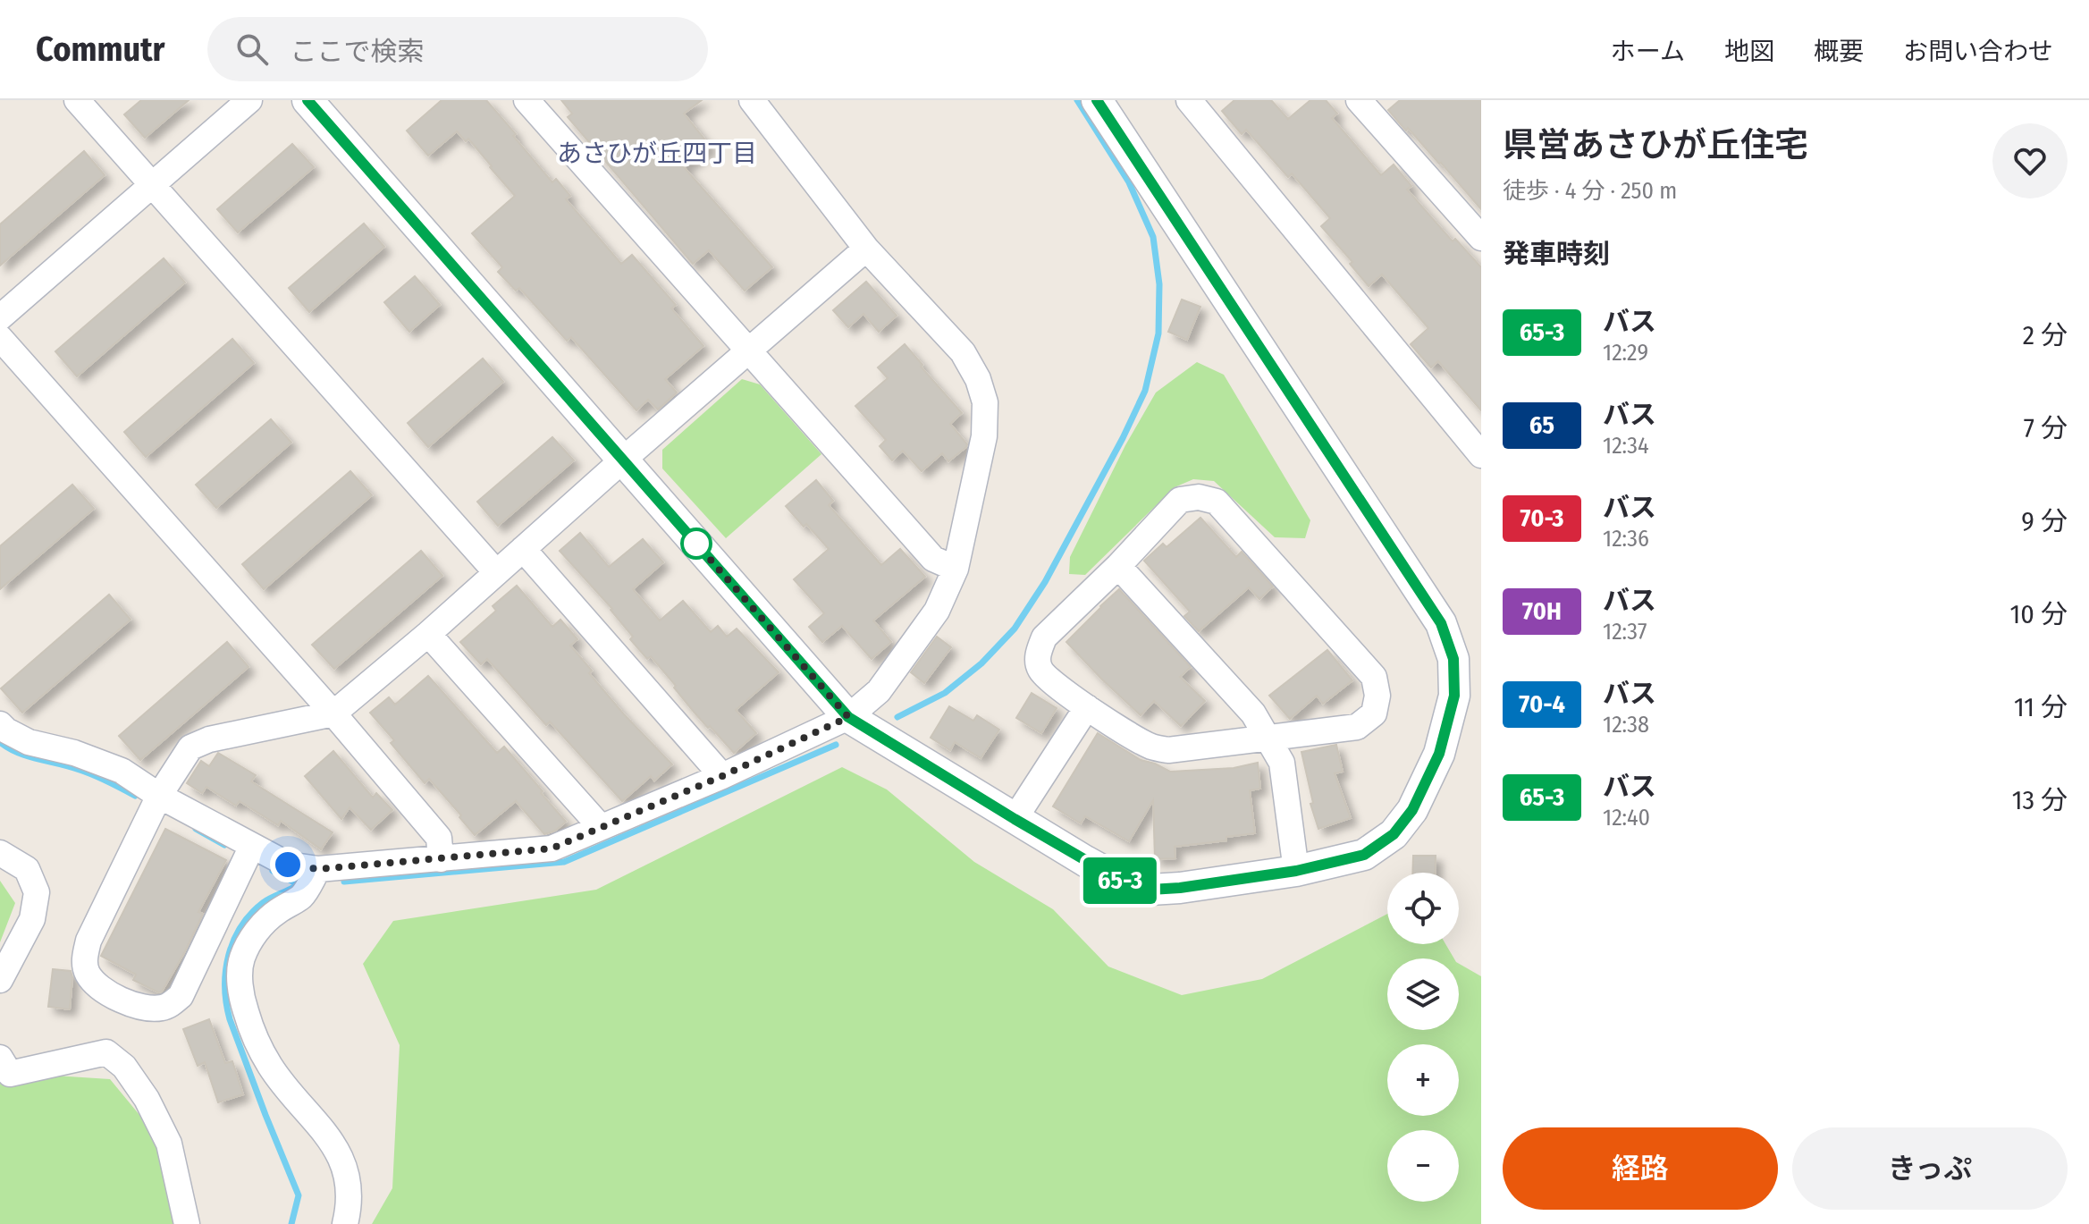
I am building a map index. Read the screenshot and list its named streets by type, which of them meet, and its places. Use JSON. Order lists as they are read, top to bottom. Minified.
{"districts":["あさひが丘四丁目"],"lines":["bus line 65-3"],"page":{"header":"Commutr","search":"ここで検索","nav":["ホーム","地図","概要","お問い合わせ"],"on_map":"65-3","heading":[["県営あさひが丘住宅","徒歩 · 4 分 · 250 m"],"発車時刻"],"list":[{"mark":"65-3","name":"バス","note":"12:29","value":"2 分"},{"mark":"65","name":"バス","note":"12:34","value":"7 分"},{"mark":"70-3","name":"バス","note":"12:36","value":"9 分"},{"mark":"70H","name":"バス","note":"12:37","value":"10 分"},{"mark":"70-4","name":"バス","note":"12:38","value":"11 分"},{"mark":"65-3","name":"バス","note":"12:40","value":"13 分"}],"map_buttons":["+","−"],"buttons":["経路","きっぷ"]}}
